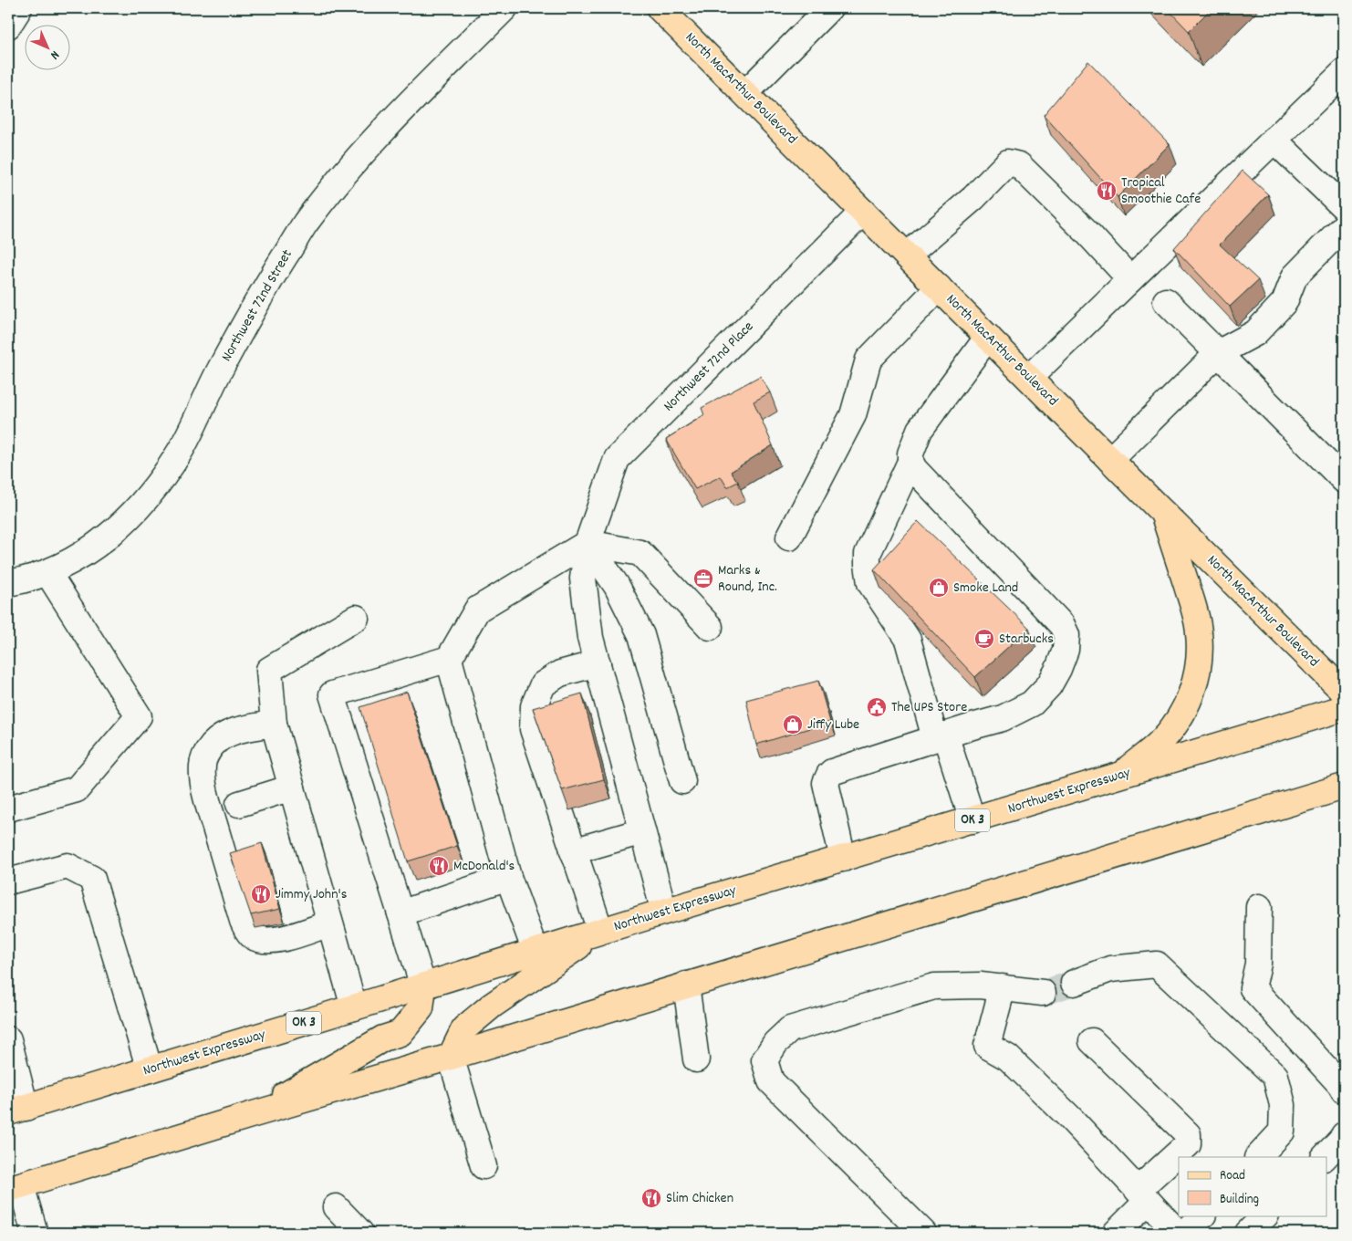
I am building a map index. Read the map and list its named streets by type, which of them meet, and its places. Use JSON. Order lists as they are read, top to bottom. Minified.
{"streets":{"main road":["North MacArthur Boulevard","Northwest Expressway","OK 3"],"street":["Northwest 72nd Street","Northwest 72nd Place"]},"crossings":[["North MacArthur Boulevard","Northwest 72nd Place"],["Northwest 72nd Place","Northwest Expressway"]],"places":{"restaurant":["Tropical Smoothie Cafe","McDonald's","Jimmy John's","Slim Chicken"],"office":["Marks & Round, Inc."],"shop":["Smoke Land","Jiffy Lube"],"cafe":["Starbucks"],"public building":["The UPS Store"]},"legend":["Road","Building"],"north":"bottom right"}
